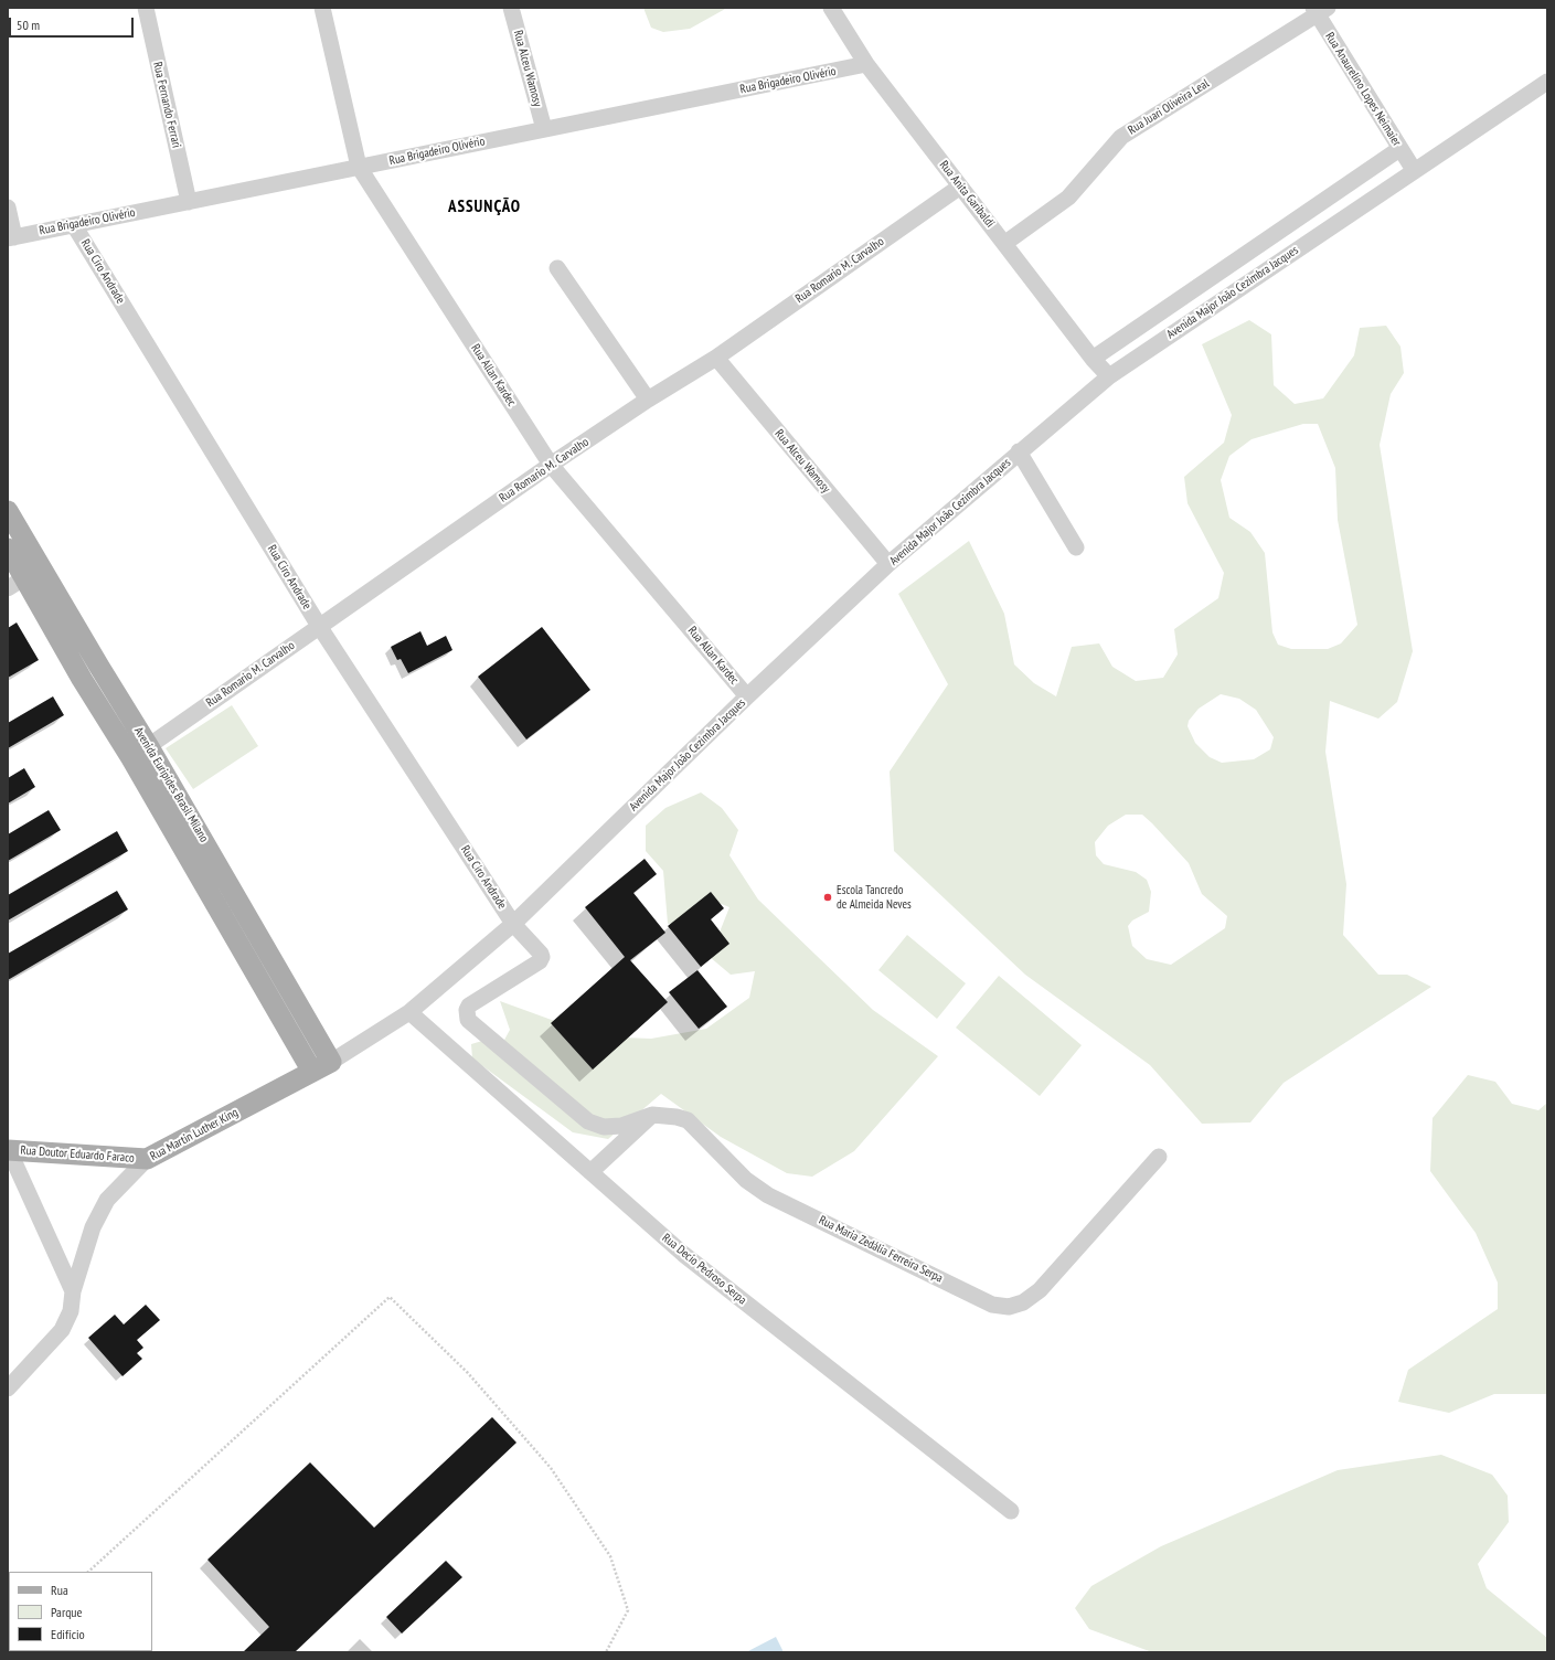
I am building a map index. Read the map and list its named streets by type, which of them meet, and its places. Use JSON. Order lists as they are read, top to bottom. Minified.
{"streets":{"main road":["Avenida Euripides Brasil Milano","Rua Martin Luther King","Rua Doutor Eduardo Faraco"],"street":["Rua Alceu Wamosy","Rua Brigadeiro Olivério","Rua Anaurelino Lopes Neimaier","Rua Fernando Ferrari","Rua Juari Oliveira Leal","Rua Anita Garibaldi","Rua Romario M. Carvalho","Rua Ciro Andrade","Avenida Major João Cezimbra Jacques","Rua Allan Kardec","Rua Maria Zedália Ferreira Serpa","Rua Decio Pedroso Serpa"]},"crossings":[["Rua Alceu Wamosy","Rua Brigadeiro Olivério"],["Rua Alceu Wamosy","Rua Romario M. Carvalho"],["Rua Alceu Wamosy","Avenida Major João Cezimbra Jacques"],["Rua Brigadeiro Olivério","Rua Fernando Ferrari"],["Rua Brigadeiro Olivério","Rua Anita Garibaldi"],["Rua Brigadeiro Olivério","Rua Ciro Andrade"],["Rua Brigadeiro Olivério","Rua Allan Kardec"],["Rua Anaurelino Lopes Neimaier","Rua Juari Oliveira Leal"],["Rua Anaurelino Lopes Neimaier","Avenida Major João Cezimbra Jacques"],["Rua Juari Oliveira Leal","Rua Anita Garibaldi"],["Rua Anita Garibaldi","Rua Romario M. Carvalho"],["Rua Anita Garibaldi","Avenida Major João Cezimbra Jacques"],["Rua Romario M. Carvalho","Rua Ciro Andrade"],["Rua Romario M. Carvalho","Rua Allan Kardec"],["Rua Romario M. Carvalho","Avenida Euripides Brasil Milano"],["Rua Ciro Andrade","Avenida Major João Cezimbra Jacques"],["Rua Ciro Andrade","Rua Maria Zedália Ferreira Serpa"],["Avenida Major João Cezimbra Jacques","Rua Allan Kardec"],["Avenida Major João Cezimbra Jacques","Rua Martin Luther King"],["Avenida Major João Cezimbra Jacques","Rua Decio Pedroso Serpa"],["Avenida Euripides Brasil Milano","Rua Martin Luther King"],["Rua Martin Luther King","Rua Doutor Eduardo Faraco"],["Rua Martin Luther King","Rua Decio Pedroso Serpa"]],"districts":["ASSUNÇÃO"],"places":["Escola Tancredo de Almeida Neves"],"legend":["Rua","Parque","Edifício"],"scale_bar":"50 m"}
